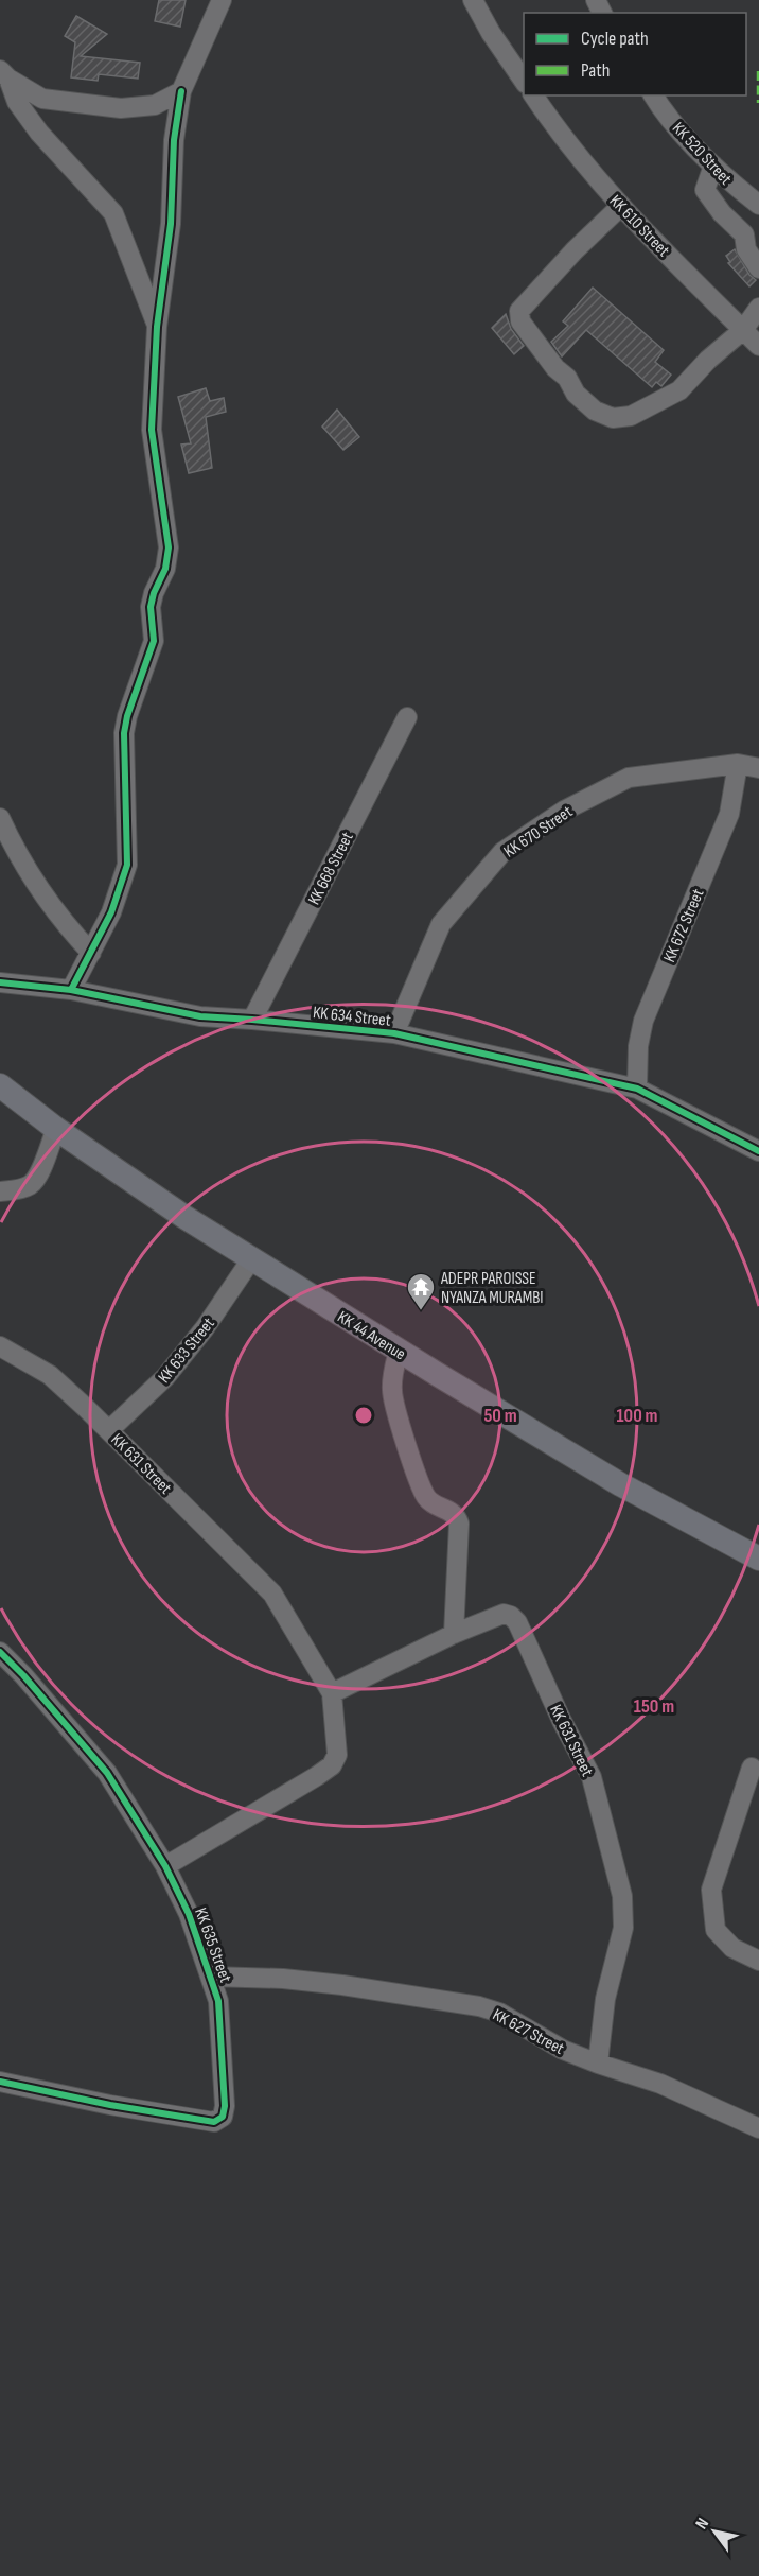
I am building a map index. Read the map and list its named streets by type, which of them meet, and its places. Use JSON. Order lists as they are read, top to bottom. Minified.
{"streets":{"main road":["KK 44 Avenue"],"street":["KK 520 Street","KK 610 Street","KK 670 Street","KK 668 Street","KK 672 Street","KK 634 Street","KK 633 Street","KK 631 Street","KK 635 Street","KK 627 Street"]},"crossings":[["KK 670 Street","KK 672 Street"],["KK 670 Street","KK 634 Street"],["KK 668 Street","KK 634 Street"],["KK 672 Street","KK 634 Street"],["KK 44 Avenue","KK 633 Street"],["KK 633 Street","KK 631 Street"],["KK 631 Street","KK 635 Street"],["KK 631 Street","KK 627 Street"],["KK 635 Street","KK 627 Street"]],"places":{"temple":["ADEPR PAROISSE NYANZA MURAMBI"]},"legend":["Cycle path","Path"],"north":"top left","rings":["50 m","100 m","150 m"]}
